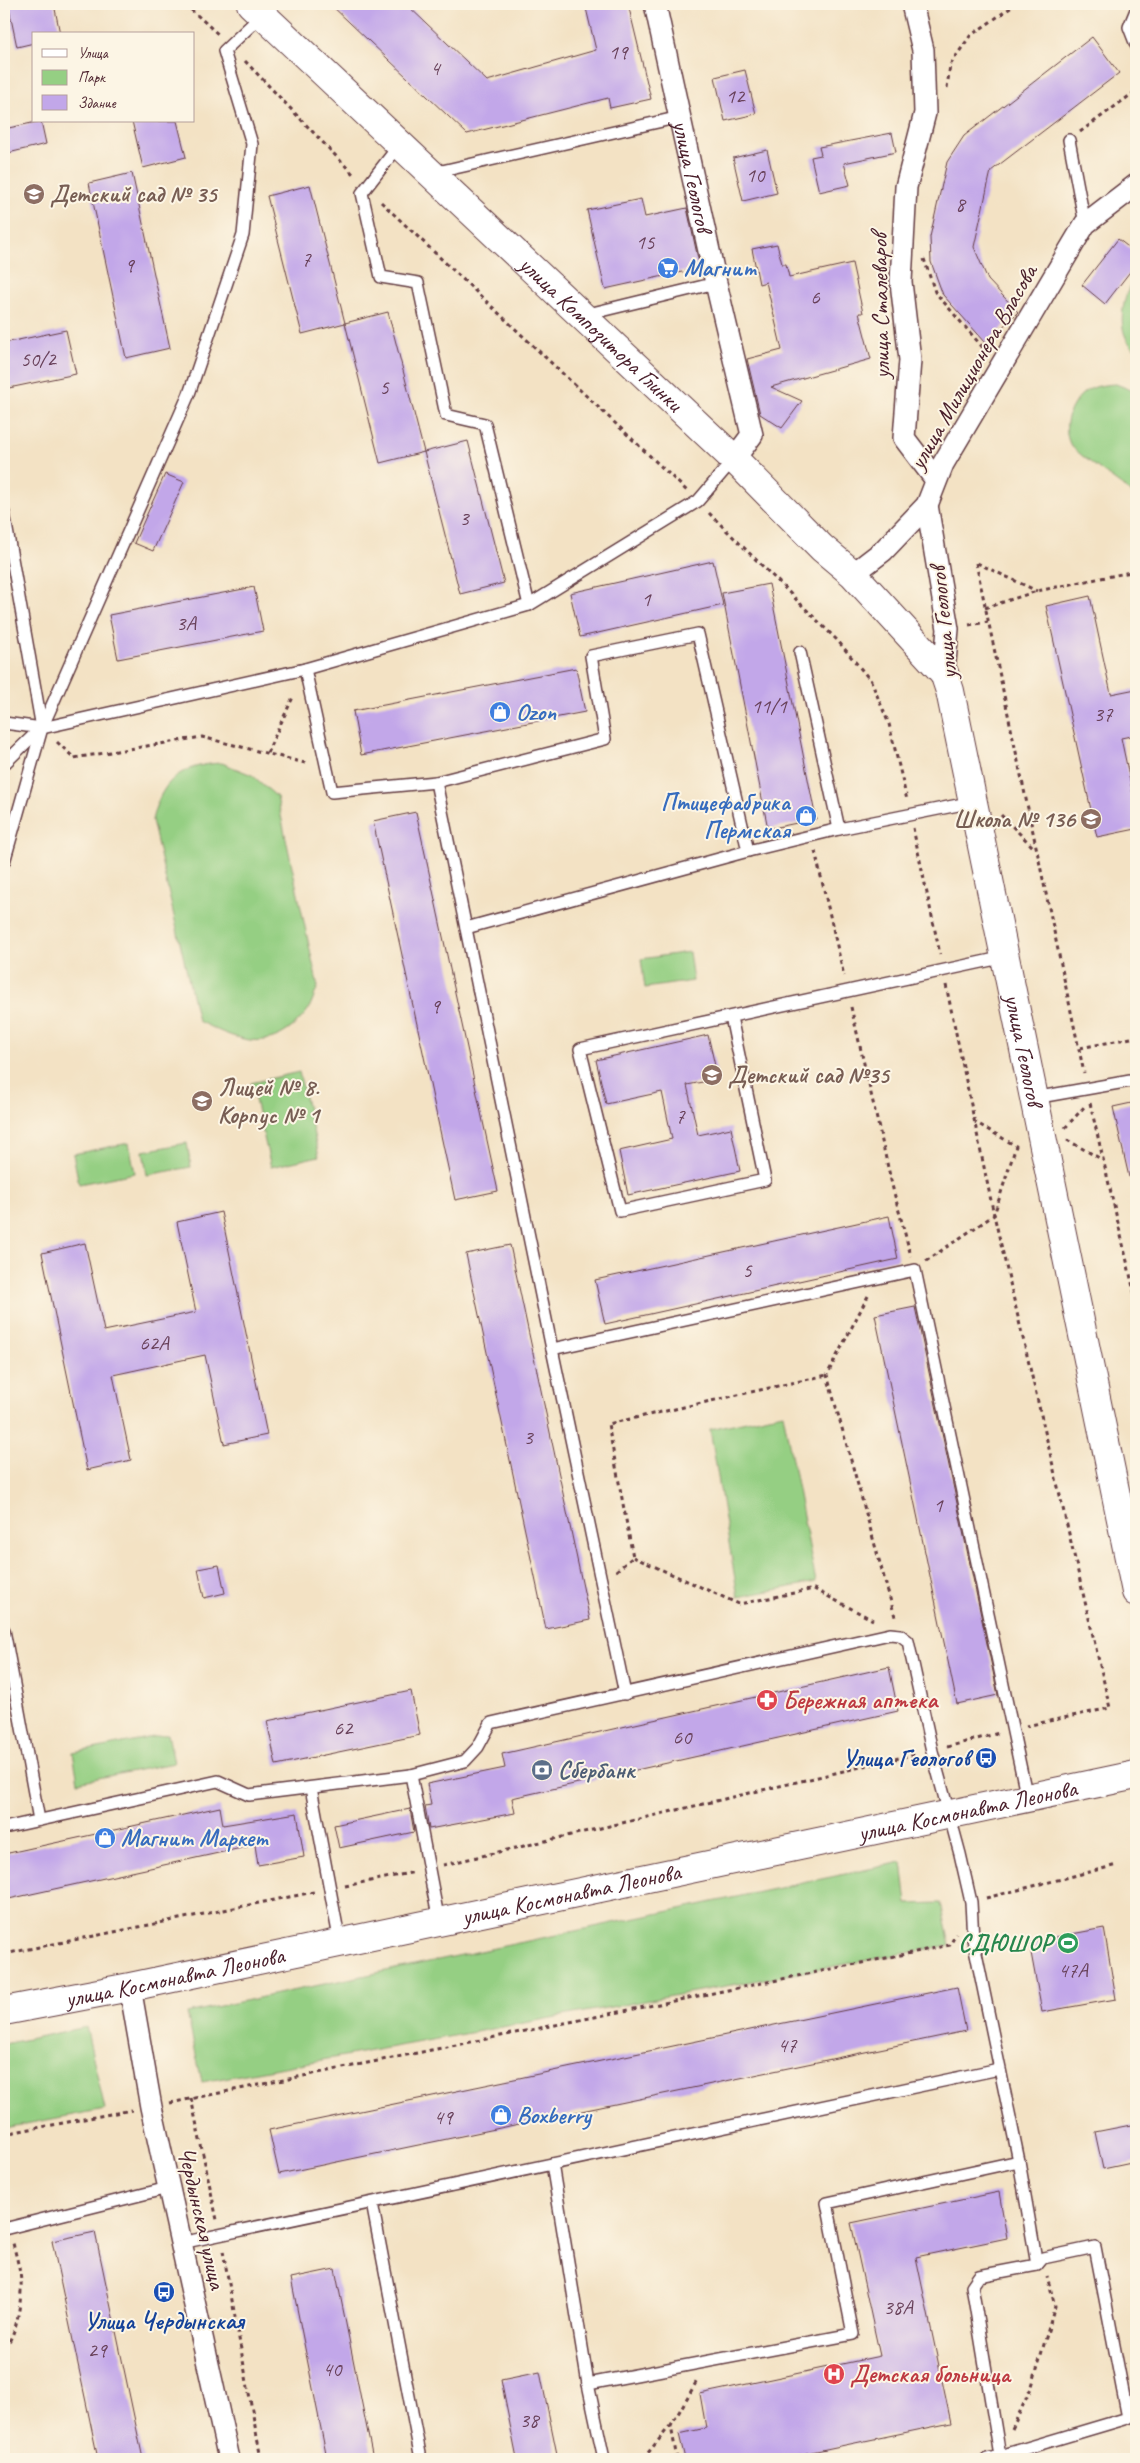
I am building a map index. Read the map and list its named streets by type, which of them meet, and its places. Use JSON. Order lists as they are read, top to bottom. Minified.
{"streets":{"street":["улица Геологов","улица Сталеваров","улица Композитора Глинки","улица Милиционера Власова","улица Космонавта Леонова","Чердынская улица"]},"crossings":[["улица Геологов","улица Композитора Глинки"],["улица Геологов","улица Милиционера Власова"],["улица Сталеваров","улица Милиционера Власова"],["улица Композитора Глинки","улица Милиционера Власова"],["улица Космонавта Леонова","Чердынская улица"]],"places":{"school or university":["Детский сад № 35","Школа № 136","Детский сад №35","Лицей № 8. Корпус № 1"],"supermarket":["Магнит"],"shop":["Ozon","Птицефабрика Пермская","Магнит Маркет","Boxberry"],"pharmacy":["Бережная аптека"],"bus stop":["Улица Геологов","Улица Чердынская"],"bank":["Сбербанк"],"sports":["СДЮШОР"],"hospital":["Детская больница"]},"house_numbers":["19","4","12","10","8","15","7","9","6","50/2","5","3","1","3А","11/1","37","9","7","5","62А","3","1","62","60","47А","47","49","38А","29","40","38"],"legend":["Улица","Парк","Здание"]}
